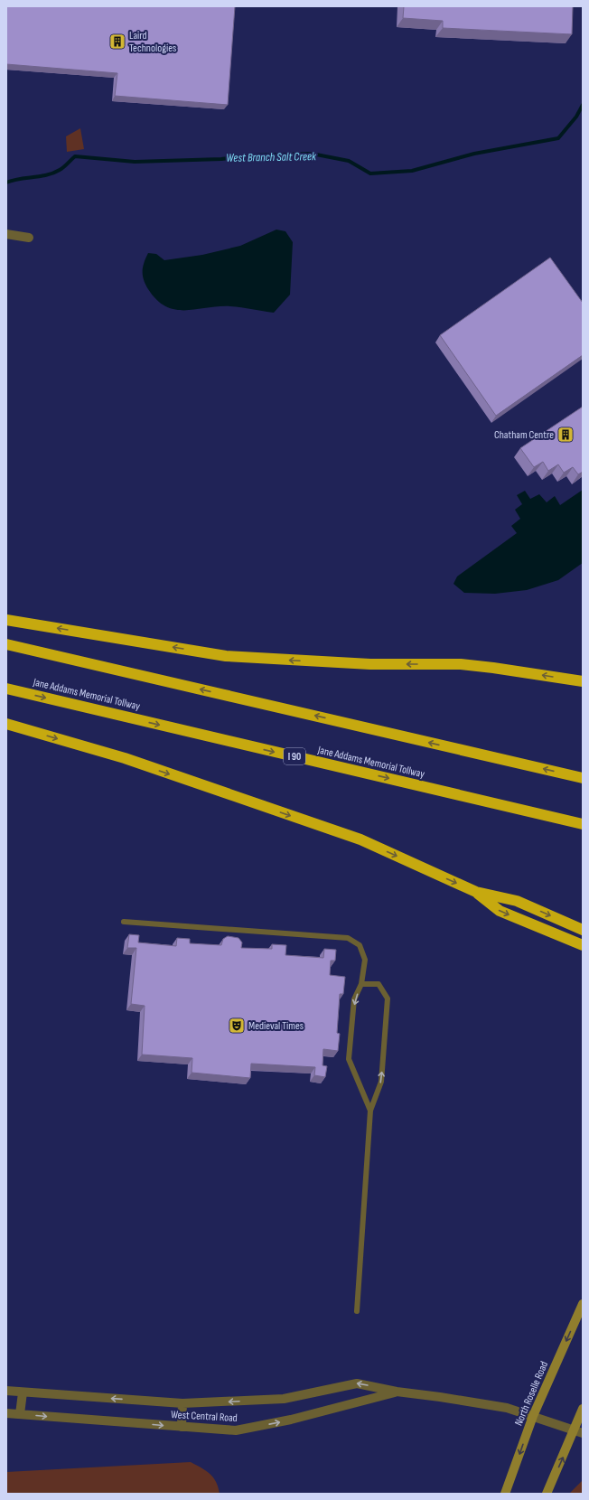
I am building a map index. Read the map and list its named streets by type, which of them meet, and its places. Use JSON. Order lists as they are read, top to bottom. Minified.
{"streets":{"highway":["Jane Addams Memorial Tollway","I 90"],"main road":["North Roselle Road"],"street":["West Central Road"]},"crossings":[["North Roselle Road","West Central Road"]],"water":["West Branch Salt Creek"],"places":{"building":["Laird Technologies","Chatham Centre"],"theatre":["Medieval Times"]}}
